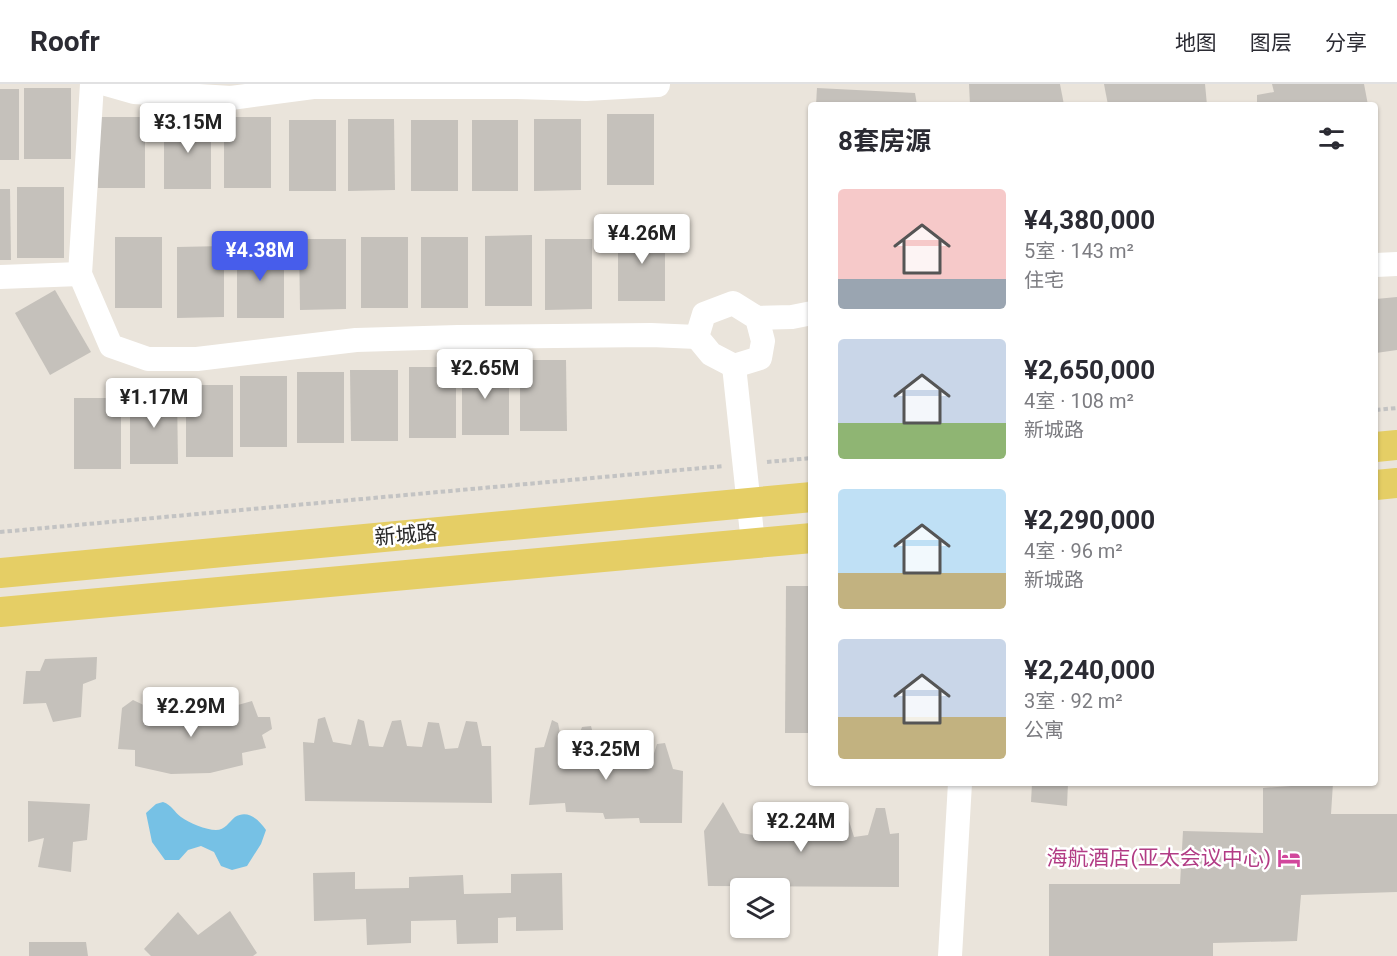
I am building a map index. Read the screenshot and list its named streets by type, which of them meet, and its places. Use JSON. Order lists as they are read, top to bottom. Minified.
{"streets":{"main road":["新城路"]},"places":{"hotel":["海航酒店(亚太会议中心)"]},"page":{"header":"Roofr","nav":["地图","图层","分享"],"heading":"8套房源","price":["¥3.15M","¥4.26M","¥4.38M","¥2.65M","¥1.17M","¥2.29M","¥3.25M","¥2.24M"],"list":[{"name":"¥4,380,000","note":"5室 · 143 m² · 住宅"},{"name":"¥2,650,000","note":"4室 · 108 m² · 新城路"},{"name":"¥2,290,000","note":"4室 · 96 m² · 新城路"},{"name":"¥2,240,000","note":"3室 · 92 m² · 公寓"}]}}
